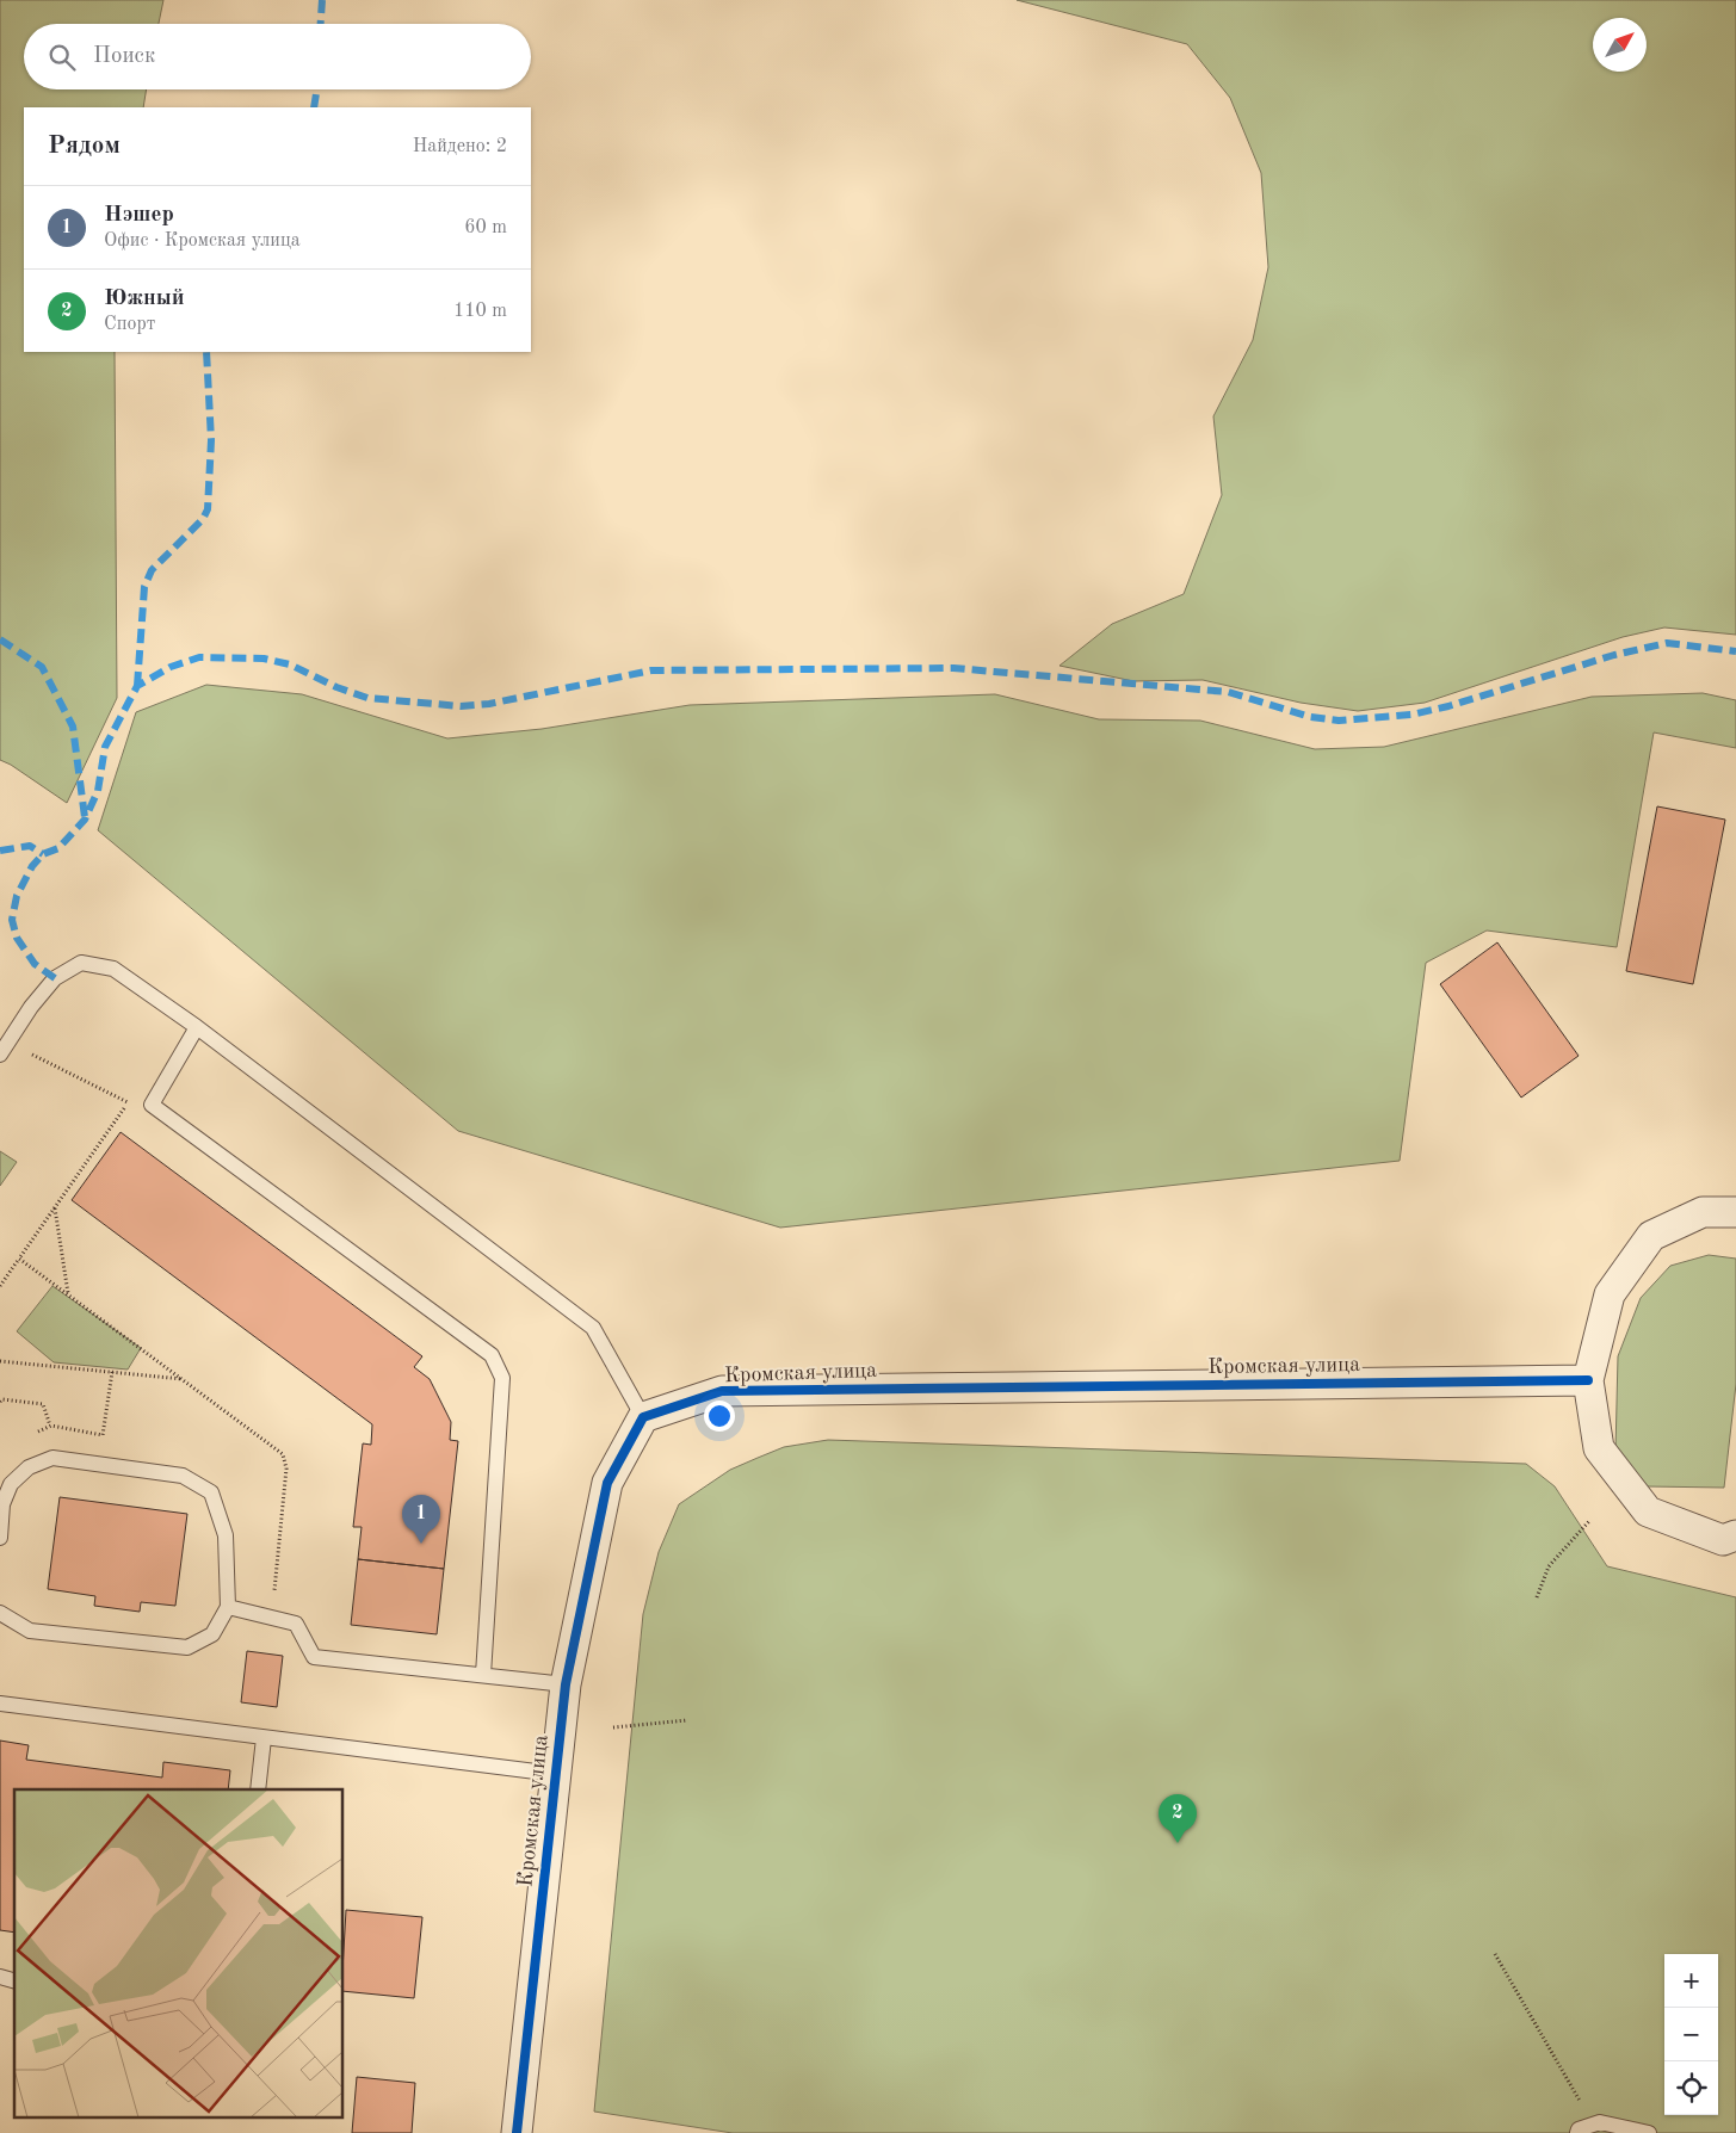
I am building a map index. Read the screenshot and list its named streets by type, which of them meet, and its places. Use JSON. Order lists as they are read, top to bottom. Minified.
{"streets":{"street":["Кромская улица"]},"north":"top right","page":{"search":"Поиск","heading":["Рядом","Найдено: 2"],"list":[{"mark":"1","name":"Нэшер","note":"Офис · Кромская улица","value":"60 m"},{"mark":"2","name":"Южный","note":"Спорт","value":"110 m"}],"pins":["1","2"],"map_buttons":["+","−"]}}
